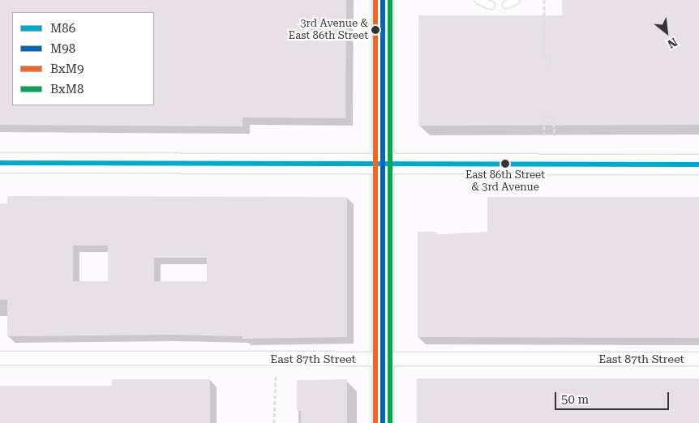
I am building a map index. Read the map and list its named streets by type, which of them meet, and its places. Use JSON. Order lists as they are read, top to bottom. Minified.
{"streets":{"street":["East 87th Street"]},"places":["3rd Avenue & East 86th Street","East 86th Street & 3rd Avenue"],"lines":["transit line M98","transit line BxM9","transit line BxM8","transit line M86"],"legend":["M86","M98","BxM9","BxM8"],"scale_bar":"50 m","north":"bottom right"}
